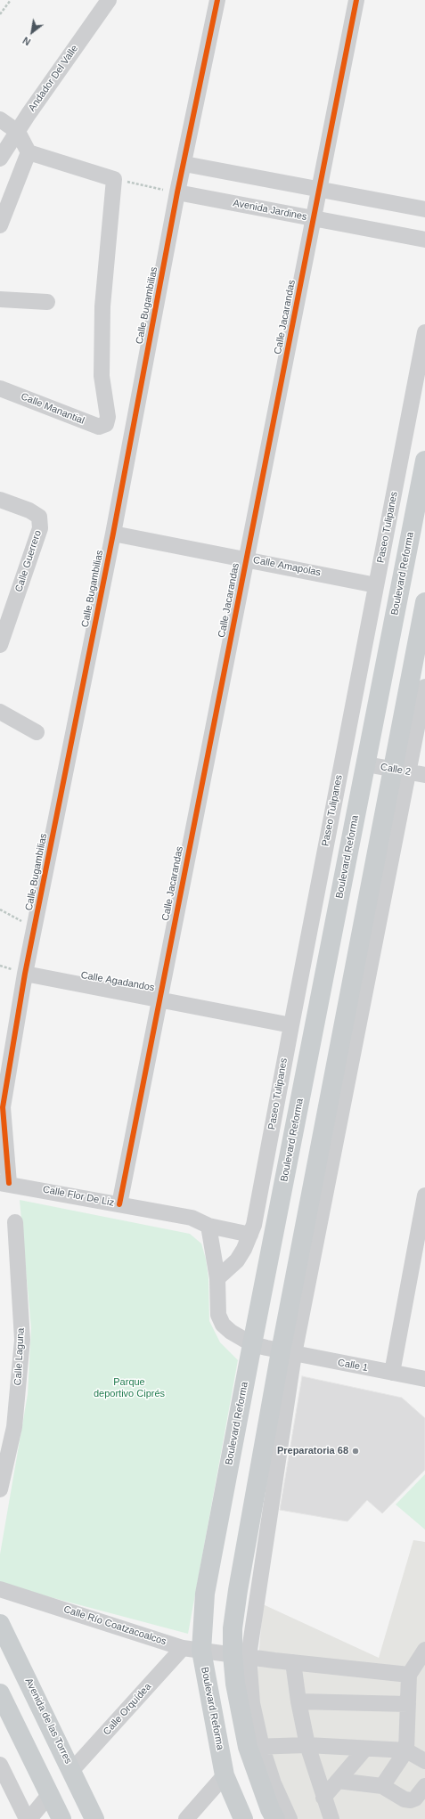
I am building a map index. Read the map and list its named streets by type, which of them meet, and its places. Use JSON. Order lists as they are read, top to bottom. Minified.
{"streets":{"main road":["Boulevard Reforma","Avenida de las Torres"],"street":["Andador Del Valle","Avenida Jardines","Calle Bugambilias","Calle Jacarandas","Calle Manantial","Paseo Tulipanes","Calle Guerrero","Calle Amapolas","Calle 2","Calle Agadandos","Calle Flor De Liz","Calle Laguna","Calle 1","Calle Río Coatzacoalcos","Calle Orquídea"]},"crossings":[["Avenida Jardines","Calle Bugambilias"],["Avenida Jardines","Calle Jacarandas"],["Calle Bugambilias","Calle Amapolas"],["Calle Bugambilias","Calle Agadandos"],["Calle Bugambilias","Calle Flor De Liz"],["Calle Jacarandas","Calle Amapolas"],["Calle Jacarandas","Calle Agadandos"],["Calle Jacarandas","Calle Flor De Liz"],["Paseo Tulipanes","Calle Amapolas"],["Paseo Tulipanes","Calle Agadandos"],["Paseo Tulipanes","Calle Flor De Liz"],["Paseo Tulipanes","Calle 1"],["Boulevard Reforma","Calle 2"],["Boulevard Reforma","Calle 1"],["Boulevard Reforma","Calle Río Coatzacoalcos"],["Boulevard Reforma","Calle Orquídea"],["Calle Flor De Liz","Calle 1"],["Calle Río Coatzacoalcos","Calle Orquídea"],["Calle Orquídea","Avenida de las Torres"]],"parks":["Parque deportivo Ciprés"],"places":["Preparatoria 68"],"north":"bottom left"}
